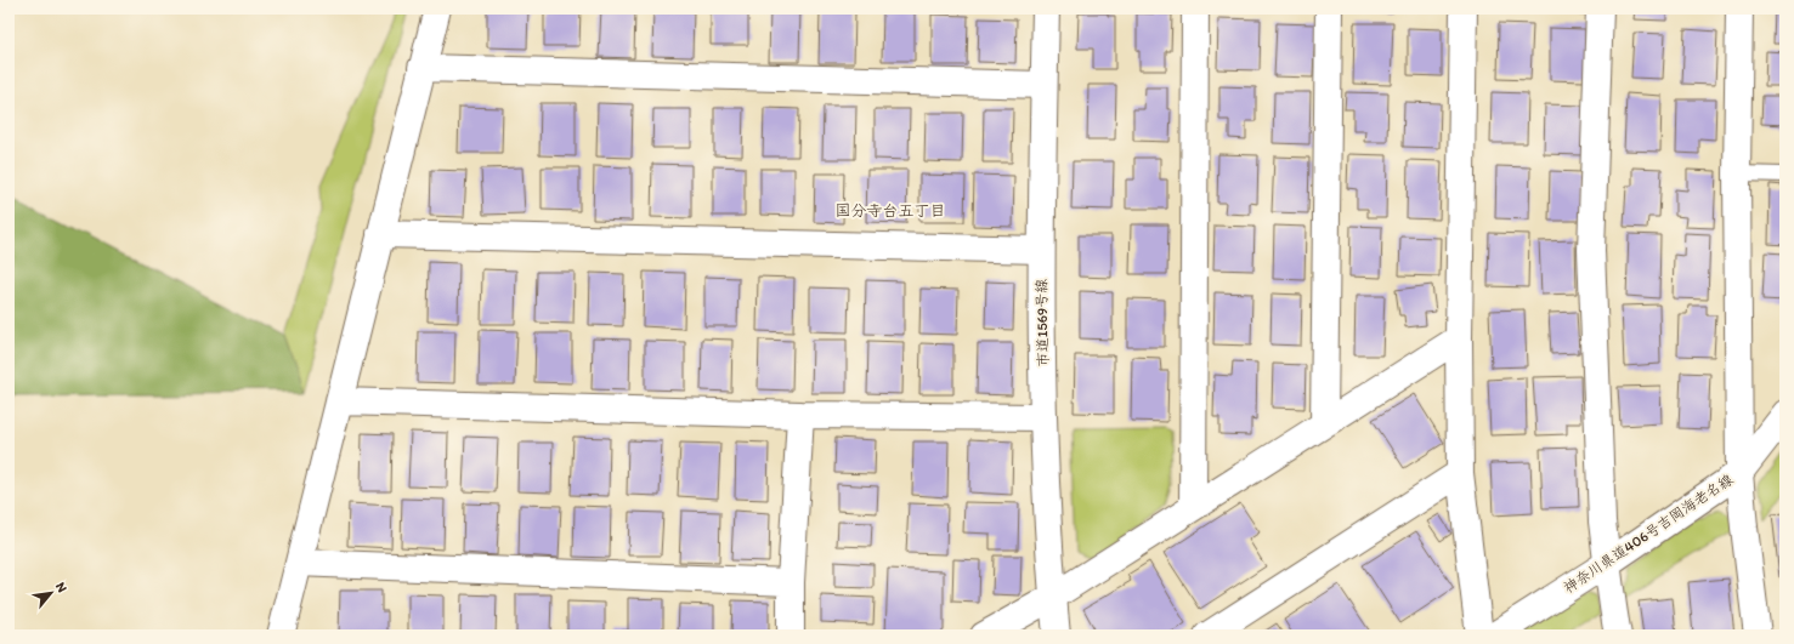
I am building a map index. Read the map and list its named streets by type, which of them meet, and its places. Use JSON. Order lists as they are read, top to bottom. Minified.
{"streets":{"street":["市道1569号線","神奈川県道406号吉岡海老名線"]},"districts":["国分寺台五丁目"],"north":"top right"}
